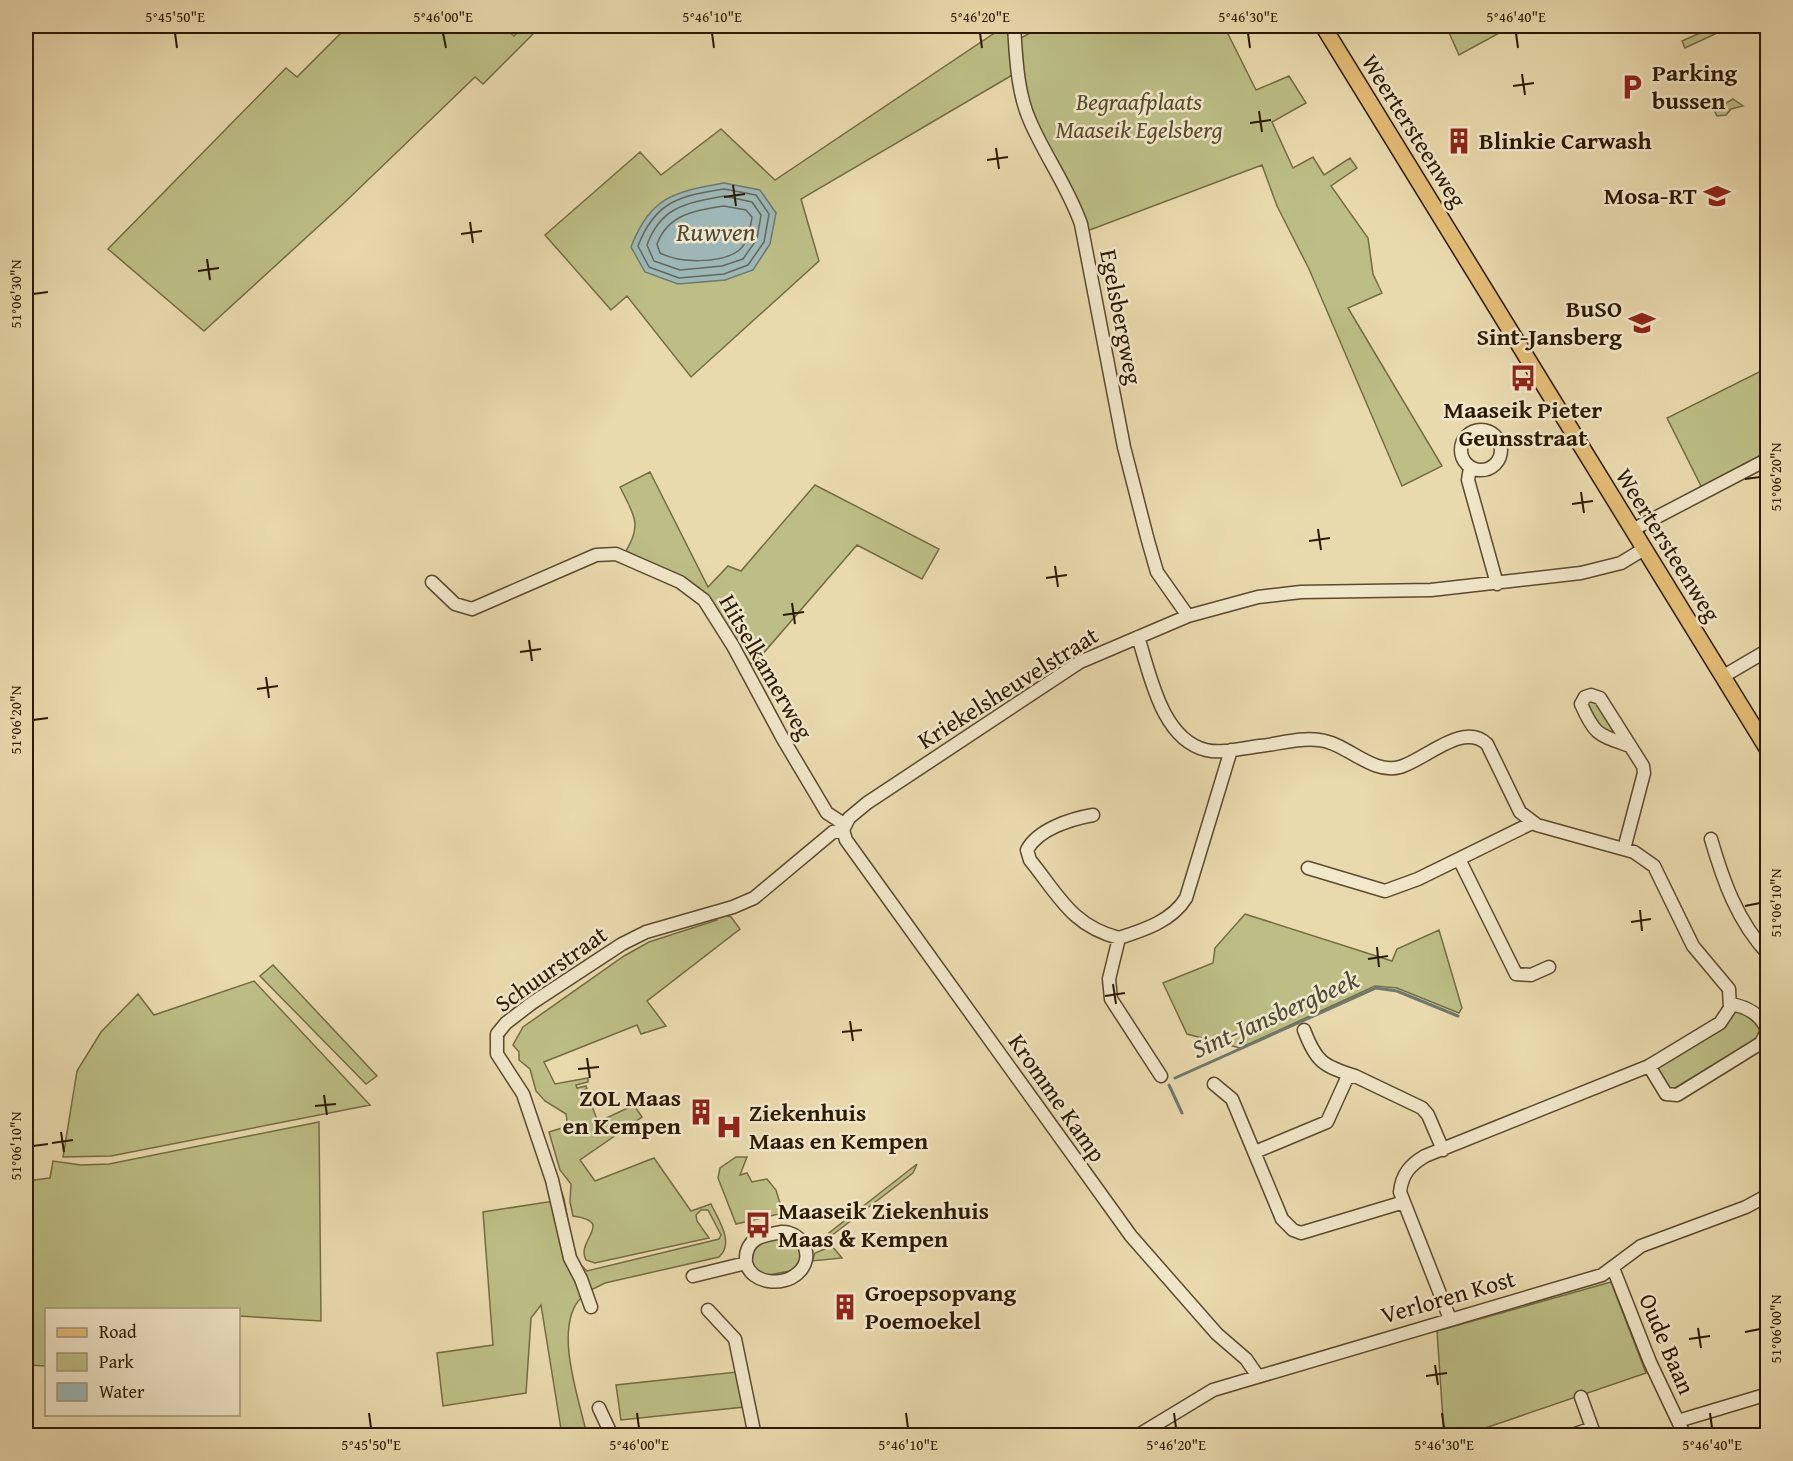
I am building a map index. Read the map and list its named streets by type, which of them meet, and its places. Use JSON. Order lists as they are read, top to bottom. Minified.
{"streets":{"main road":["Weertersteenweg"],"street":["Egelsbergweg","Hitselkamerweg","Kriekelsheuvelstraat","Schuurstraat","Kromme Kamp","Verloren Kost","Oude Baan"]},"crossings":[["Weertersteenweg","Kriekelsheuvelstraat"],["Egelsbergweg","Kriekelsheuvelstraat"],["Hitselkamerweg","Kriekelsheuvelstraat"],["Hitselkamerweg","Schuurstraat"],["Hitselkamerweg","Kromme Kamp"],["Kriekelsheuvelstraat","Schuurstraat"],["Kriekelsheuvelstraat","Kromme Kamp"],["Schuurstraat","Kromme Kamp"],["Kromme Kamp","Verloren Kost"],["Verloren Kost","Oude Baan"]],"water":["Ruwven","Sint-Jansbergbeek"],"parks":["Begraafplaats Maaseik Egelsberg"],"places":{"parking":["Parking bussen"],"building":["Blinkie Carwash","ZOL Maas en Kempen","Groepsopvang Poemoekel"],"school or university":["Mosa-RT","BuSO Sint-Jansberg"],"bus stop":["Maaseik Pieter Geunsstraat","Maaseik Ziekenhuis Maas & Kempen"],"hospital":["Ziekenhuis Maas en Kempen"]},"legend":["Road","Park","Water"],"coordinates":["5°45'50\"E","5°46'00\"E","5°46'10\"E","5°46'20\"E","5°46'30\"E","5°46'40\"E","51°06'30\"N","51°06'20\"N","51°06'10\"N","51°06'00\"N"]}
